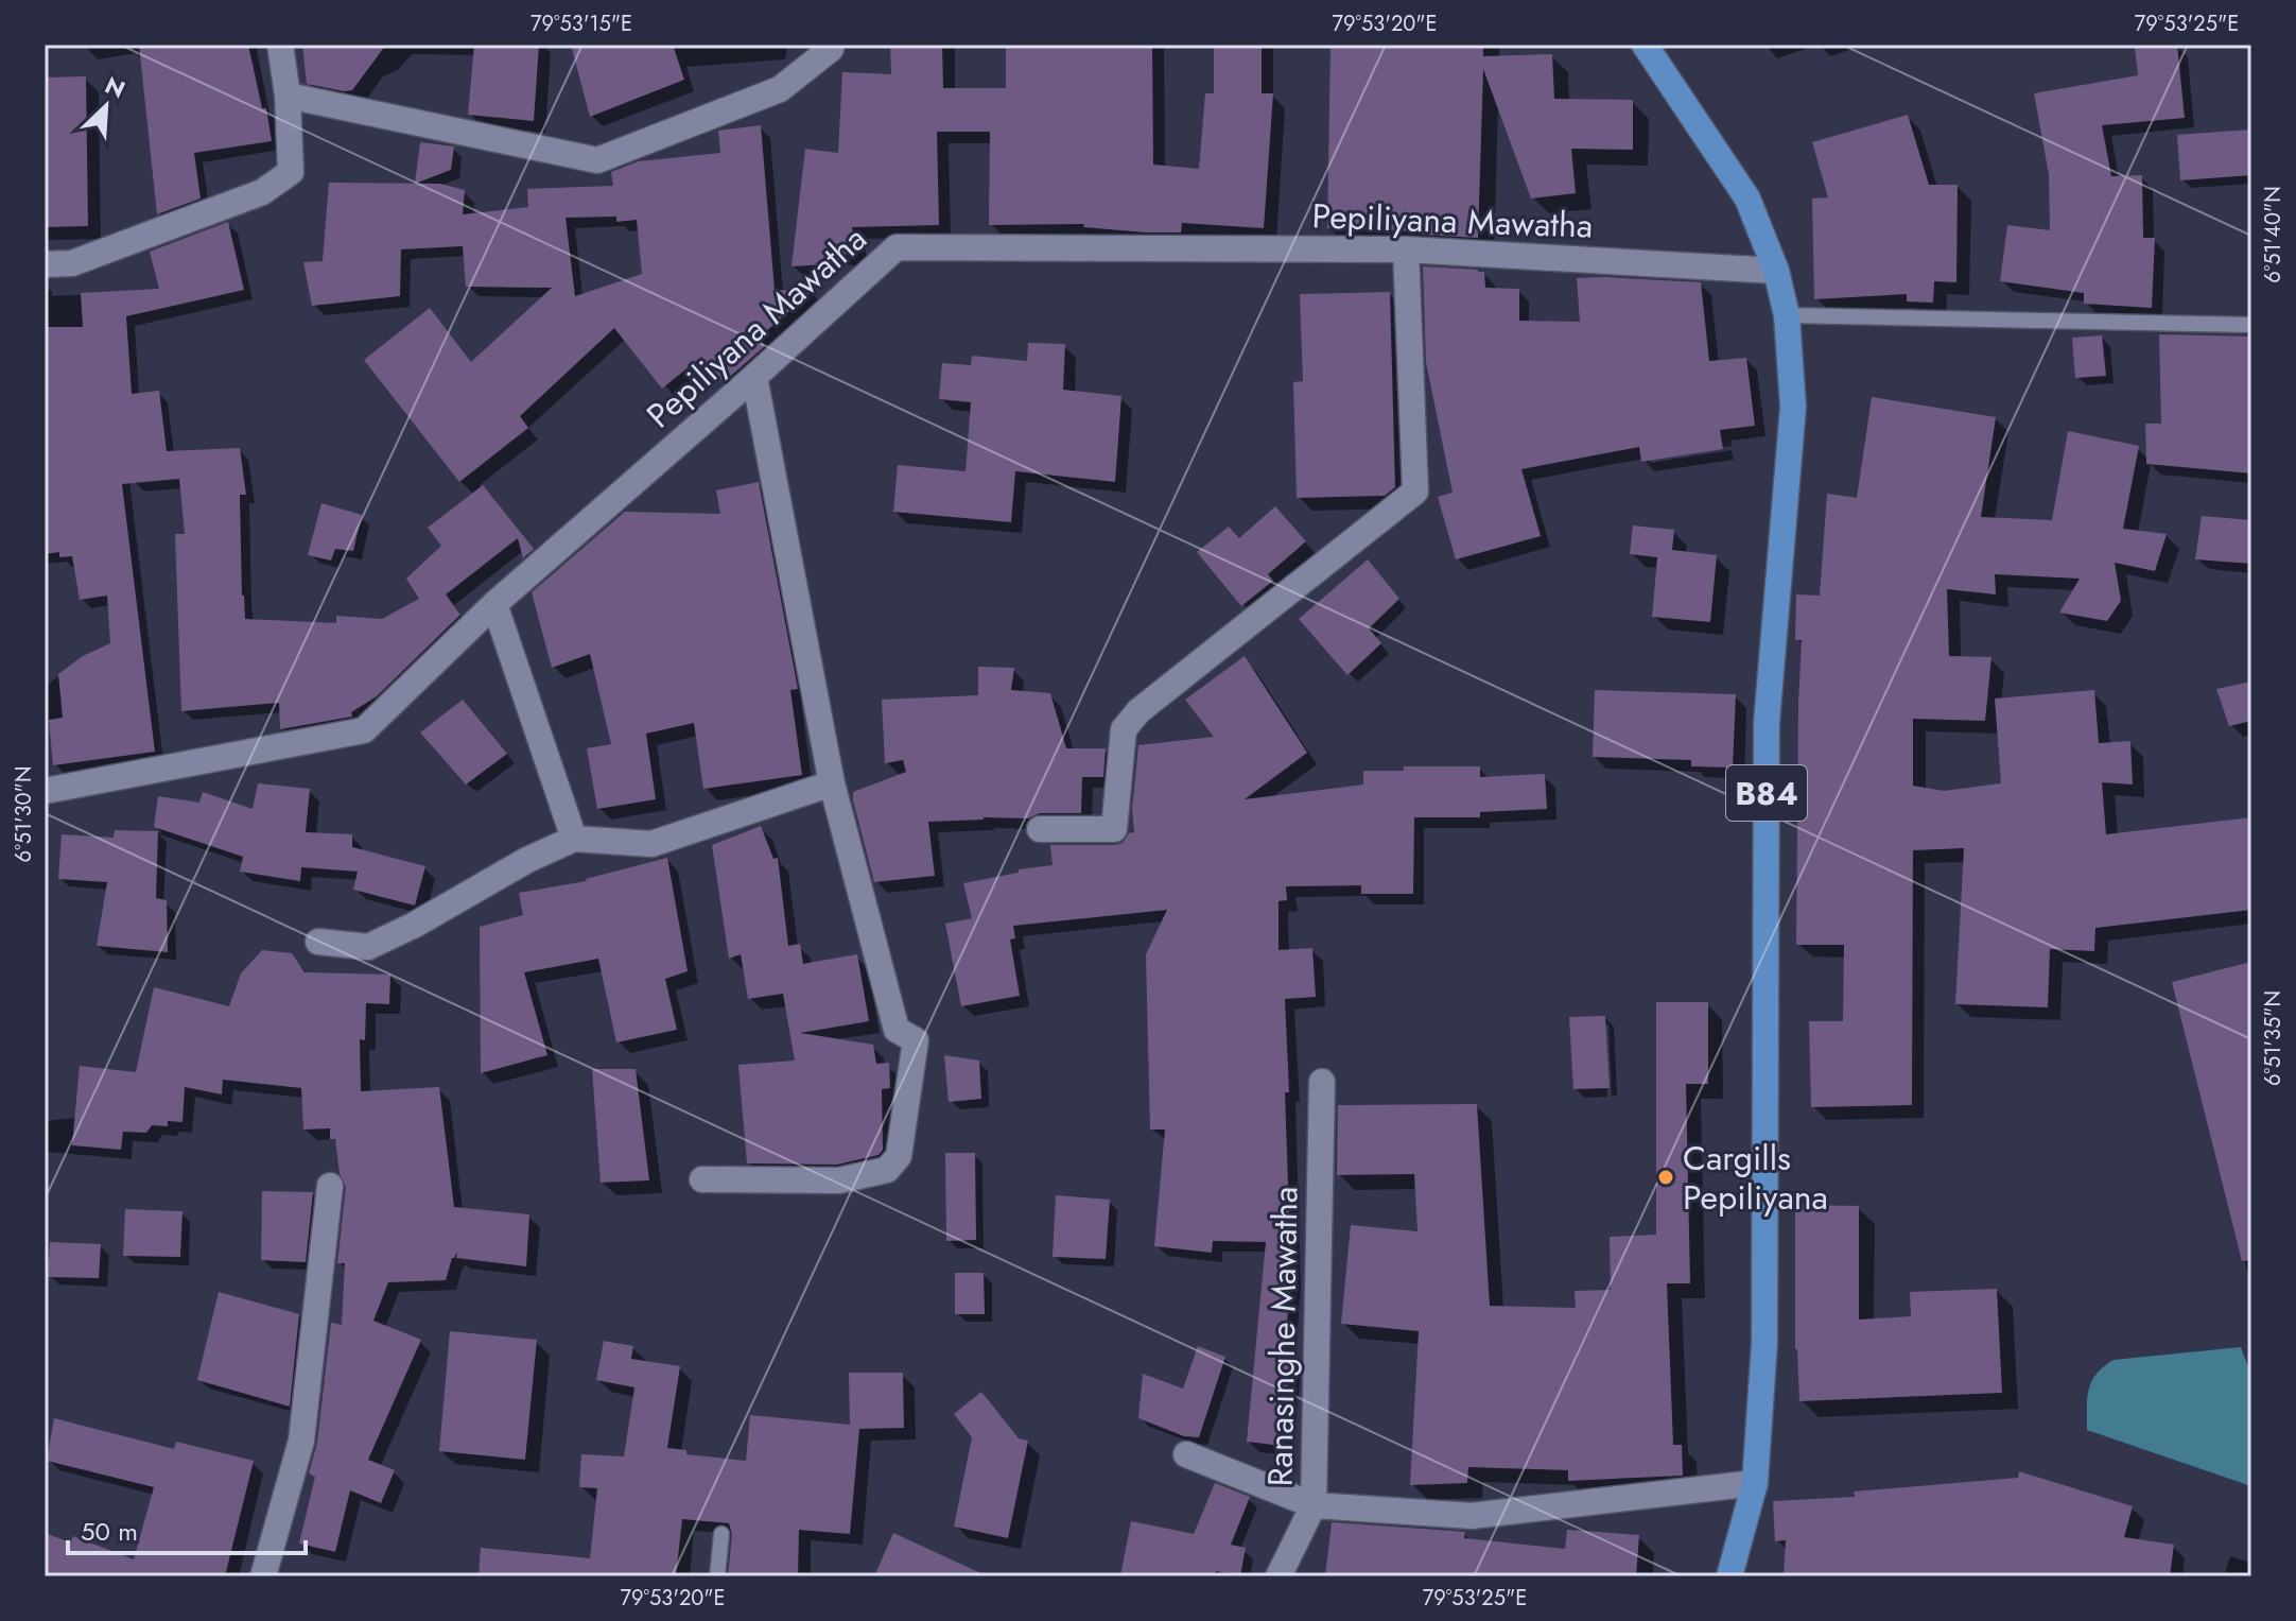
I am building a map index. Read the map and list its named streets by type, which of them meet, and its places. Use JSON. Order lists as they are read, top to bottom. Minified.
{"streets":{"main road":["B84"],"street":["Pepiliyana Mawatha","Ranasinghe Mawatha"]},"crossings":[["Pepiliyana Mawatha","B84"],["B84","Ranasinghe Mawatha"]],"places":["Cargills Pepiliyana"],"scale_bar":"50 m","north":"top right","coordinates":["79°53'15\"E","79°53'20\"E","79°53'25\"E","6°51'40\"N","6°51'30\"N","6°51'35\"N"]}
